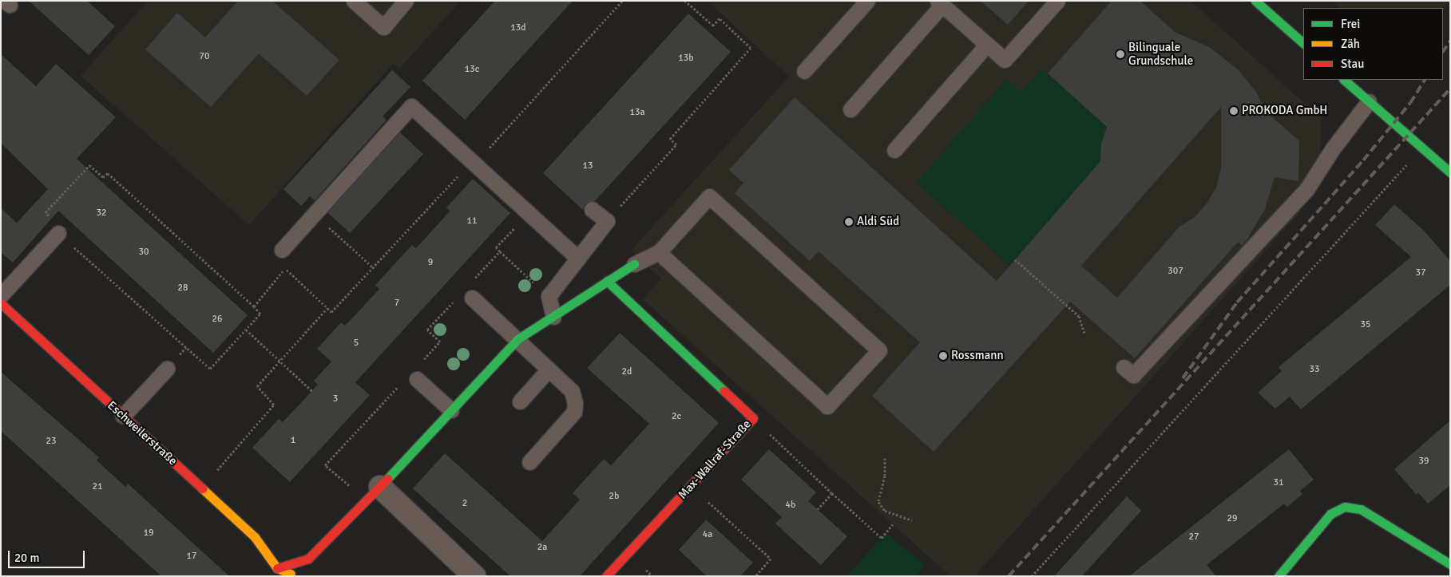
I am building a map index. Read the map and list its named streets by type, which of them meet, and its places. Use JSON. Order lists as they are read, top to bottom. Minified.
{"streets":{"street":["Eschweilerstraße","Max-Wallraf-Straße"]},"places":["Bilinguale Grundschule","PROKODA GmbH","Aldi Süd","Rossmann"],"house_numbers":["13d","70","13b","13c","13a","13","32","11","30","9","307","37","28","7","26","35","5","33","2d","3","2c","1","23","39","31","21","2b","2","4b","29","19","4a","27","2a","17"],"legend":["Frei","Zäh","Stau"],"scale_bar":"20 m"}
